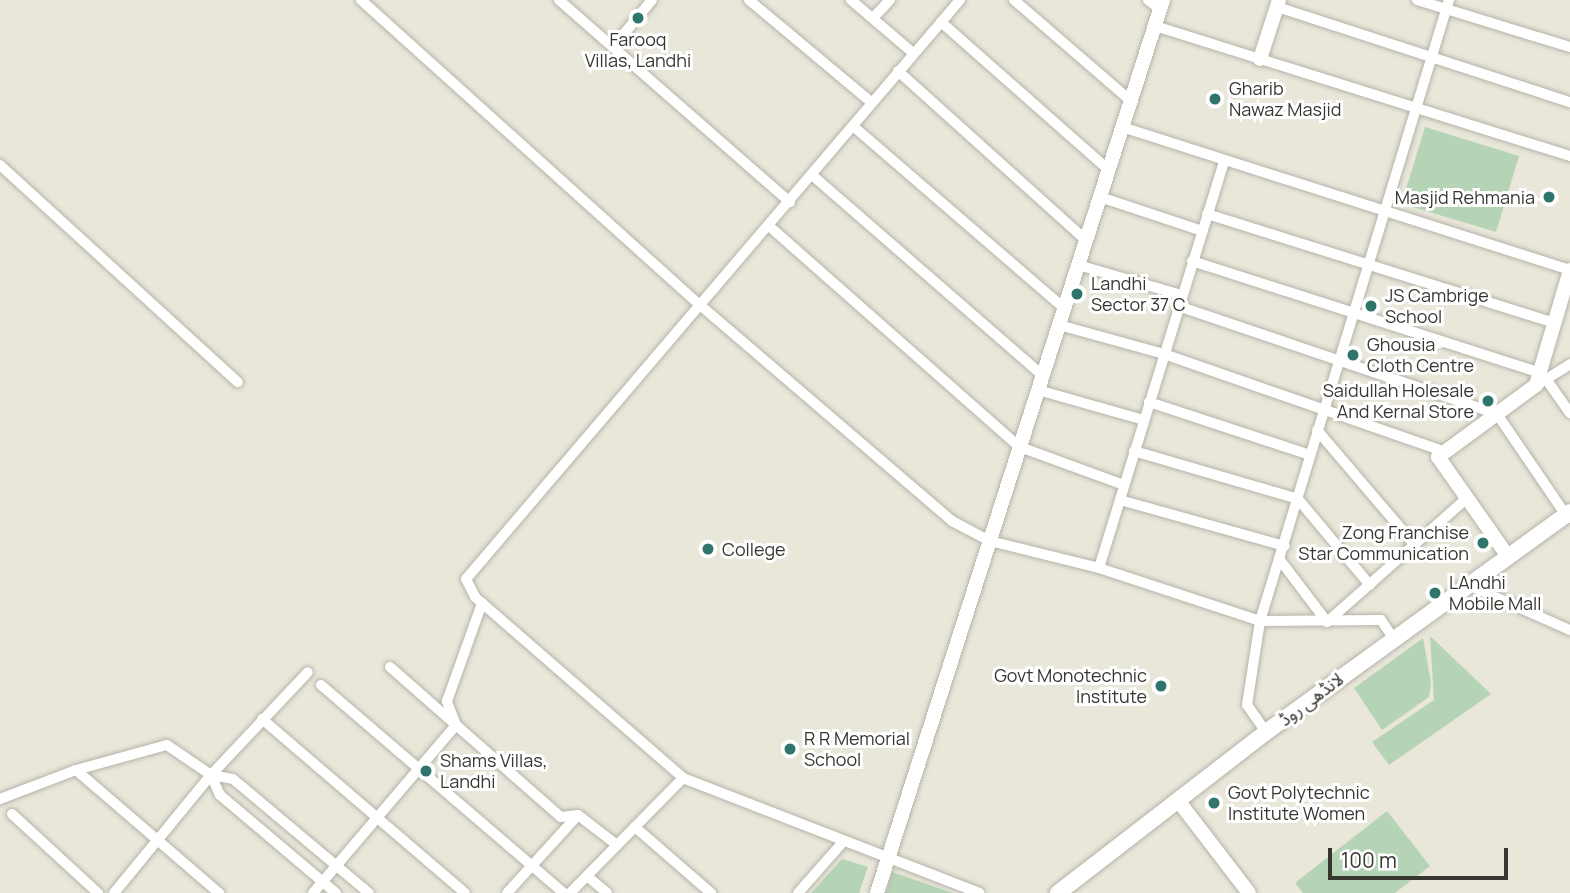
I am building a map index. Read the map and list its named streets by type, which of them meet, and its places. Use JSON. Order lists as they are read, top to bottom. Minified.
{"streets":{"main road":["لانڈھی روڈ"]},"places":["Farooq Villas, Landhi","Gharib Nawaz Masjid","Masjid Rehmania","Landhi Sector 37 C","JS Cambrige School","Ghousia Cloth Centre","Saidullah Holesale And Kernal Store","Zong Franchise Star Communication","College","LAndhi Mobile Mall","Govt Monotechnic Institute","R R Memorial School","Shams Villas, Landhi","Govt Polytechnic Institute Women"],"scale_bar":"100 m"}
